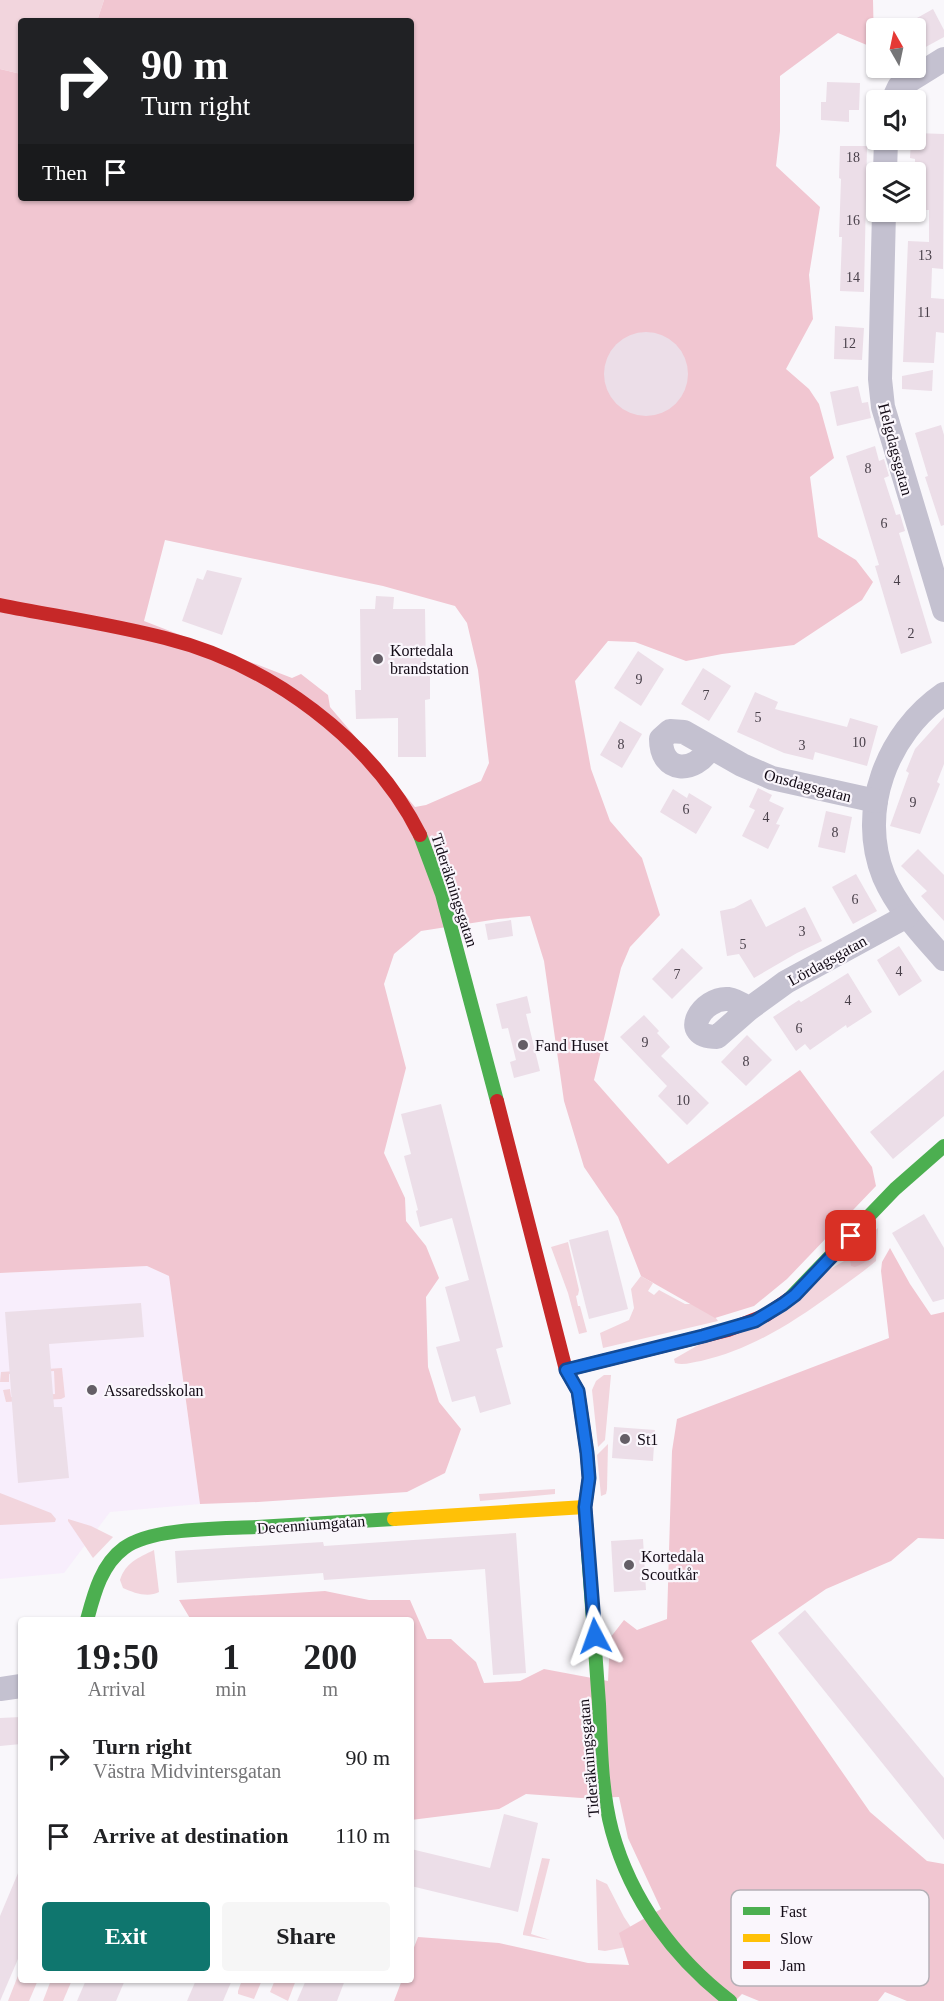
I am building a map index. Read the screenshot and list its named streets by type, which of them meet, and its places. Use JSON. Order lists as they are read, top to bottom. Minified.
{"streets":{"street":["Helgdagsgatan","Onsdagsgatan","Tideräkningsgatan","Lördagsgatan","Decenniumgatan"]},"crossings":[["Tideräkningsgatan","Decenniumgatan"]],"places":["Kortedala brandstation","Fand Huset","Assaredsskolan","St1","Kortedala Scoutkår"],"house_numbers":["18","16","13","14","11","12","8","6","4","2","9","7","5","10","8","3","9","6","4","8","6","3","5","4","7","4","6","9","8","10"],"legend":["Fast","Slow","Jam"],"north":"top","page":{"turn":["90 m","Turn right"],"then":"Then","eta":["19:50","Arrival","1","min","200","m"],"list":[{"name":"Turn right","note":"Västra Midvintersgatan","value":"90 m"},{"name":"Arrive at destination","value":"110 m"}],"buttons":["Exit","Share"]}}
